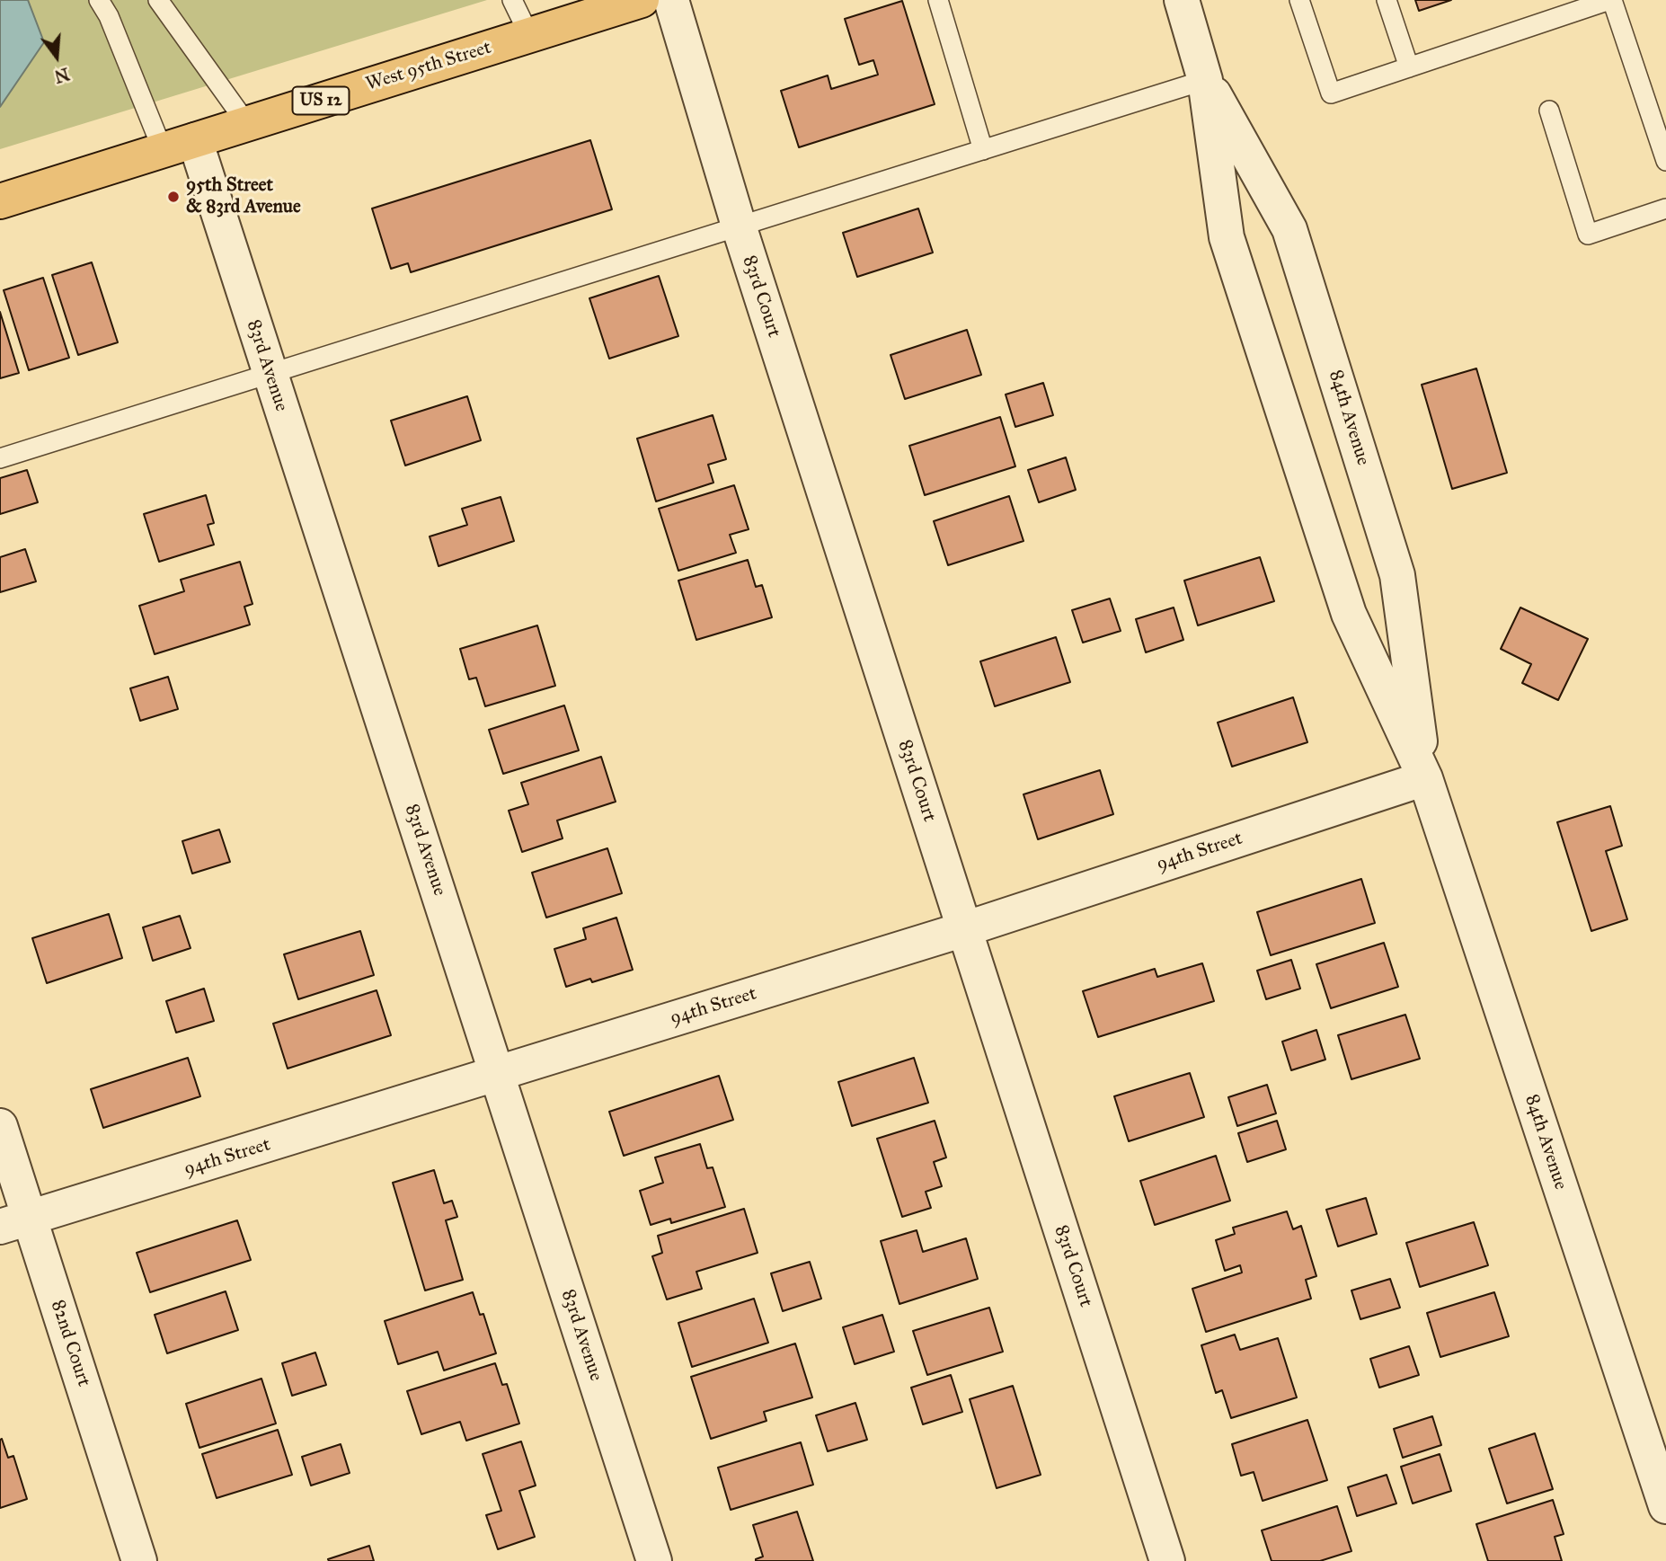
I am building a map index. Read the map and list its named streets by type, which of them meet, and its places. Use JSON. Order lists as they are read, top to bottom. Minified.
{"streets":{"main road":["West 95th Street","US 12"],"street":["83rd Court","83rd Avenue","84th Avenue","94th Street","82nd Court"]},"crossings":[["West 95th Street","83rd Avenue"],["83rd Court","94th Street"],["83rd Avenue","94th Street"],["84th Avenue","94th Street"],["94th Street","82nd Court"]],"places":["95th Street & 83rd Avenue"],"north":"bottom"}
